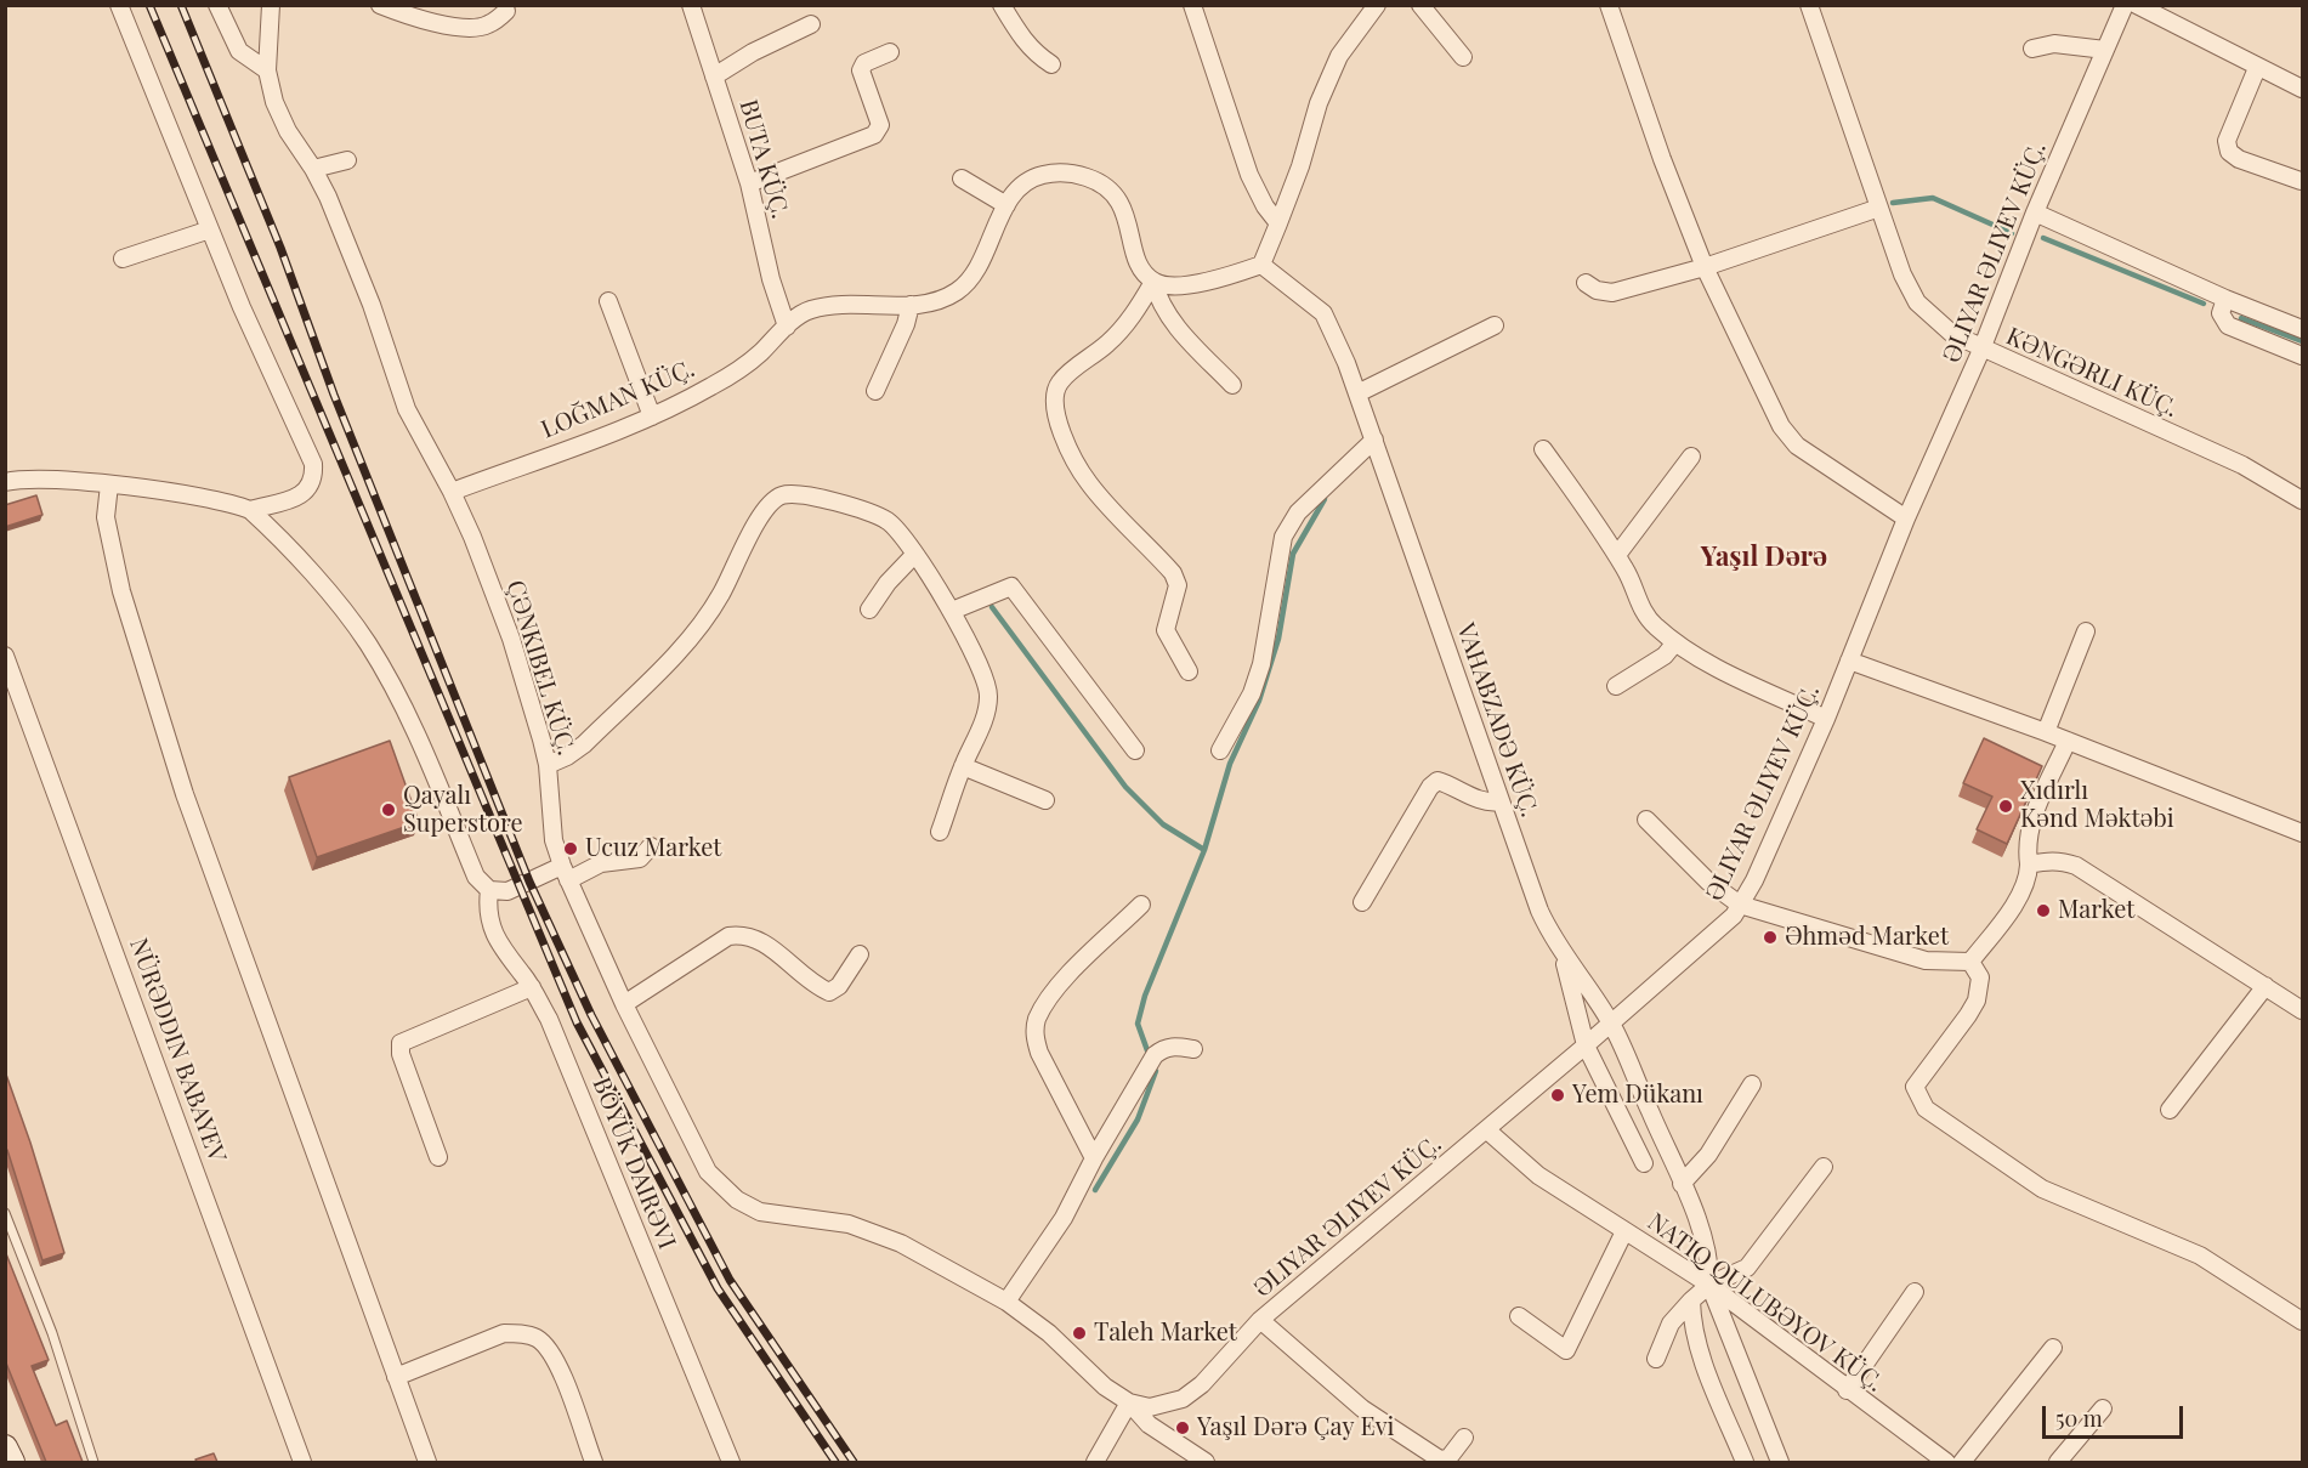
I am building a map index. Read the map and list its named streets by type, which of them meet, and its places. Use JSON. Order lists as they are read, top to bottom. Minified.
{"streets":{"street":["BUTA KÜÇ.","ƏLIYAR ƏLIYEV KÜÇ.","KƏNGƏRLI KÜÇ.","LOĞMAN KÜÇ.","ÇƏNKIBEL KÜÇ.","VAHABZADƏ KÜÇ.","NÜRƏDDIN BABAYEV","BÖYÜK DAIRƏVI","NATIQ QULUBƏYOV KÜÇ."]},"crossings":[["BUTA KÜÇ.","LOĞMAN KÜÇ."],["ƏLIYAR ƏLIYEV KÜÇ.","KƏNGƏRLI KÜÇ."],["ƏLIYAR ƏLIYEV KÜÇ.","ÇƏNKIBEL KÜÇ."],["ƏLIYAR ƏLIYEV KÜÇ.","VAHABZADƏ KÜÇ."],["ƏLIYAR ƏLIYEV KÜÇ.","NATIQ QULUBƏYOV KÜÇ."],["LOĞMAN KÜÇ.","ÇƏNKIBEL KÜÇ."],["VAHABZADƏ KÜÇ.","NATIQ QULUBƏYOV KÜÇ."]],"districts":["Yaşıl Dərə"],"places":["Xıdırlı Kənd Məktəbi","Qayalı Superstore","Ucuz Market","Market","Əhməd Market","Yem Dükanı","Taleh Market","Yaşıl Dərə Çay Evi"],"scale_bar":"50 m"}
